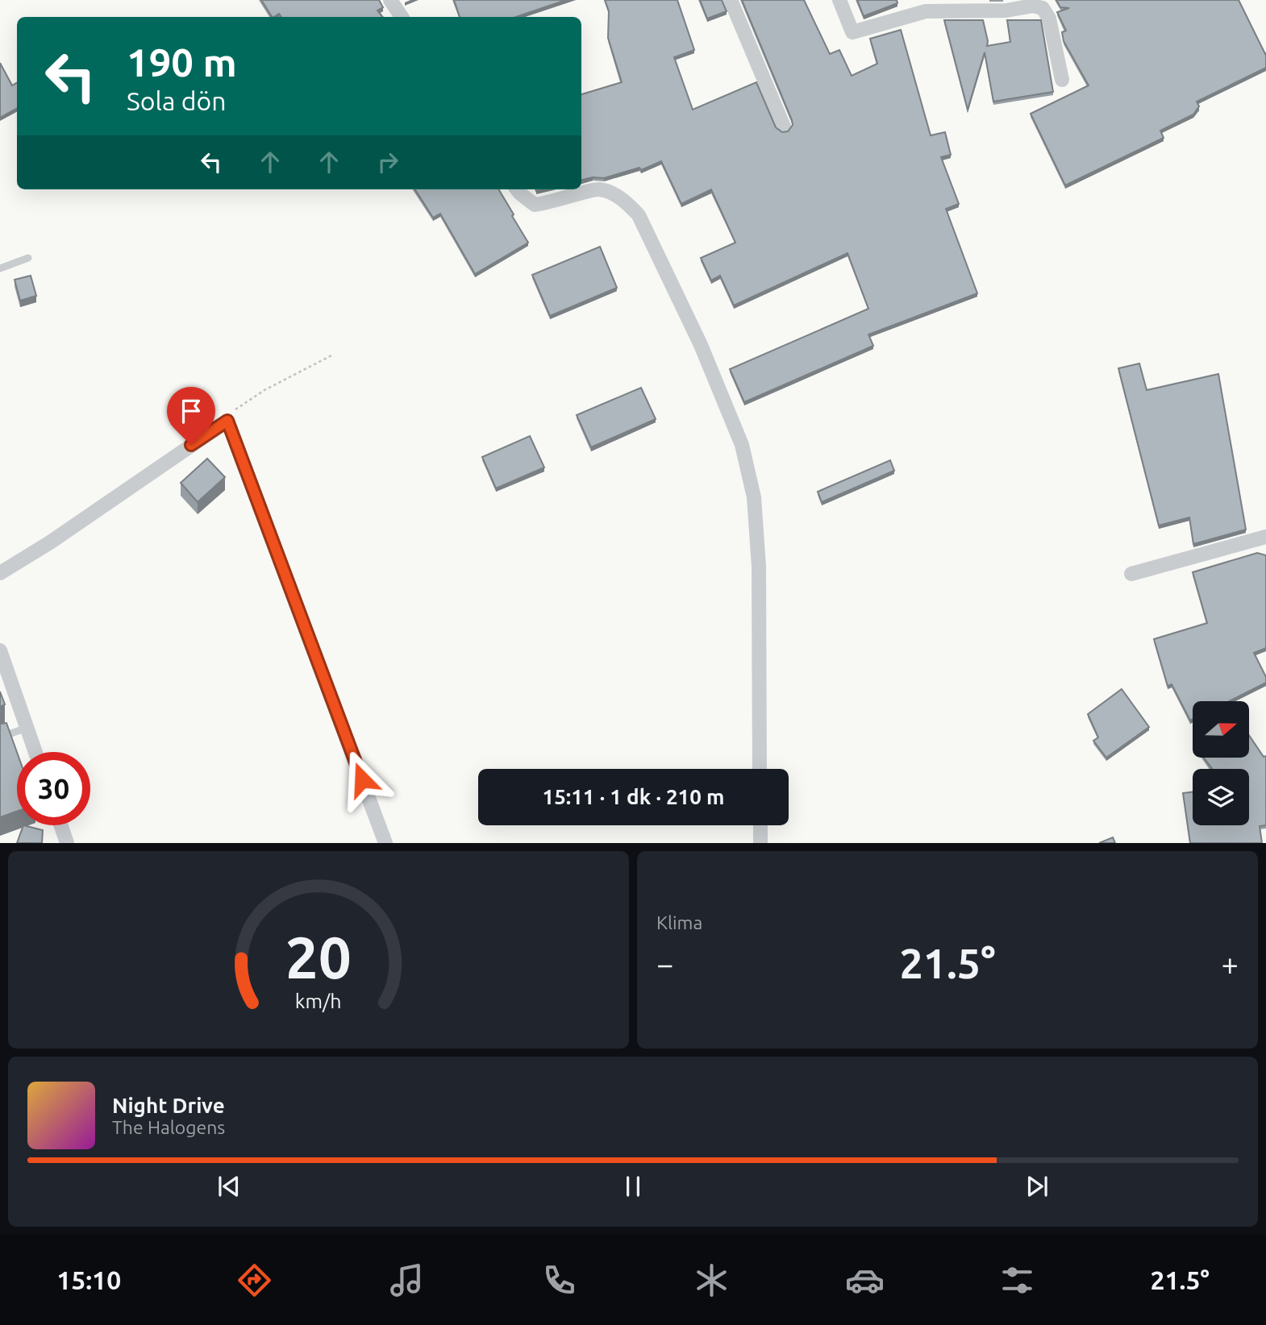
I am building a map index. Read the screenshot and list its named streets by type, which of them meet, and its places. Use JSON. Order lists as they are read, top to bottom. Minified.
{"north":"right","page":{"turn":["190 m","Sola dön"],"limit":"30","trip":"15:11 · 1 dk · 210 m","tile":"Klima","heat":["−","21.5°","+"],"song":["Night Drive","The Halogens"],"tabs":["15:10","21.5°"],"gauge":["20","km/h"]}}
